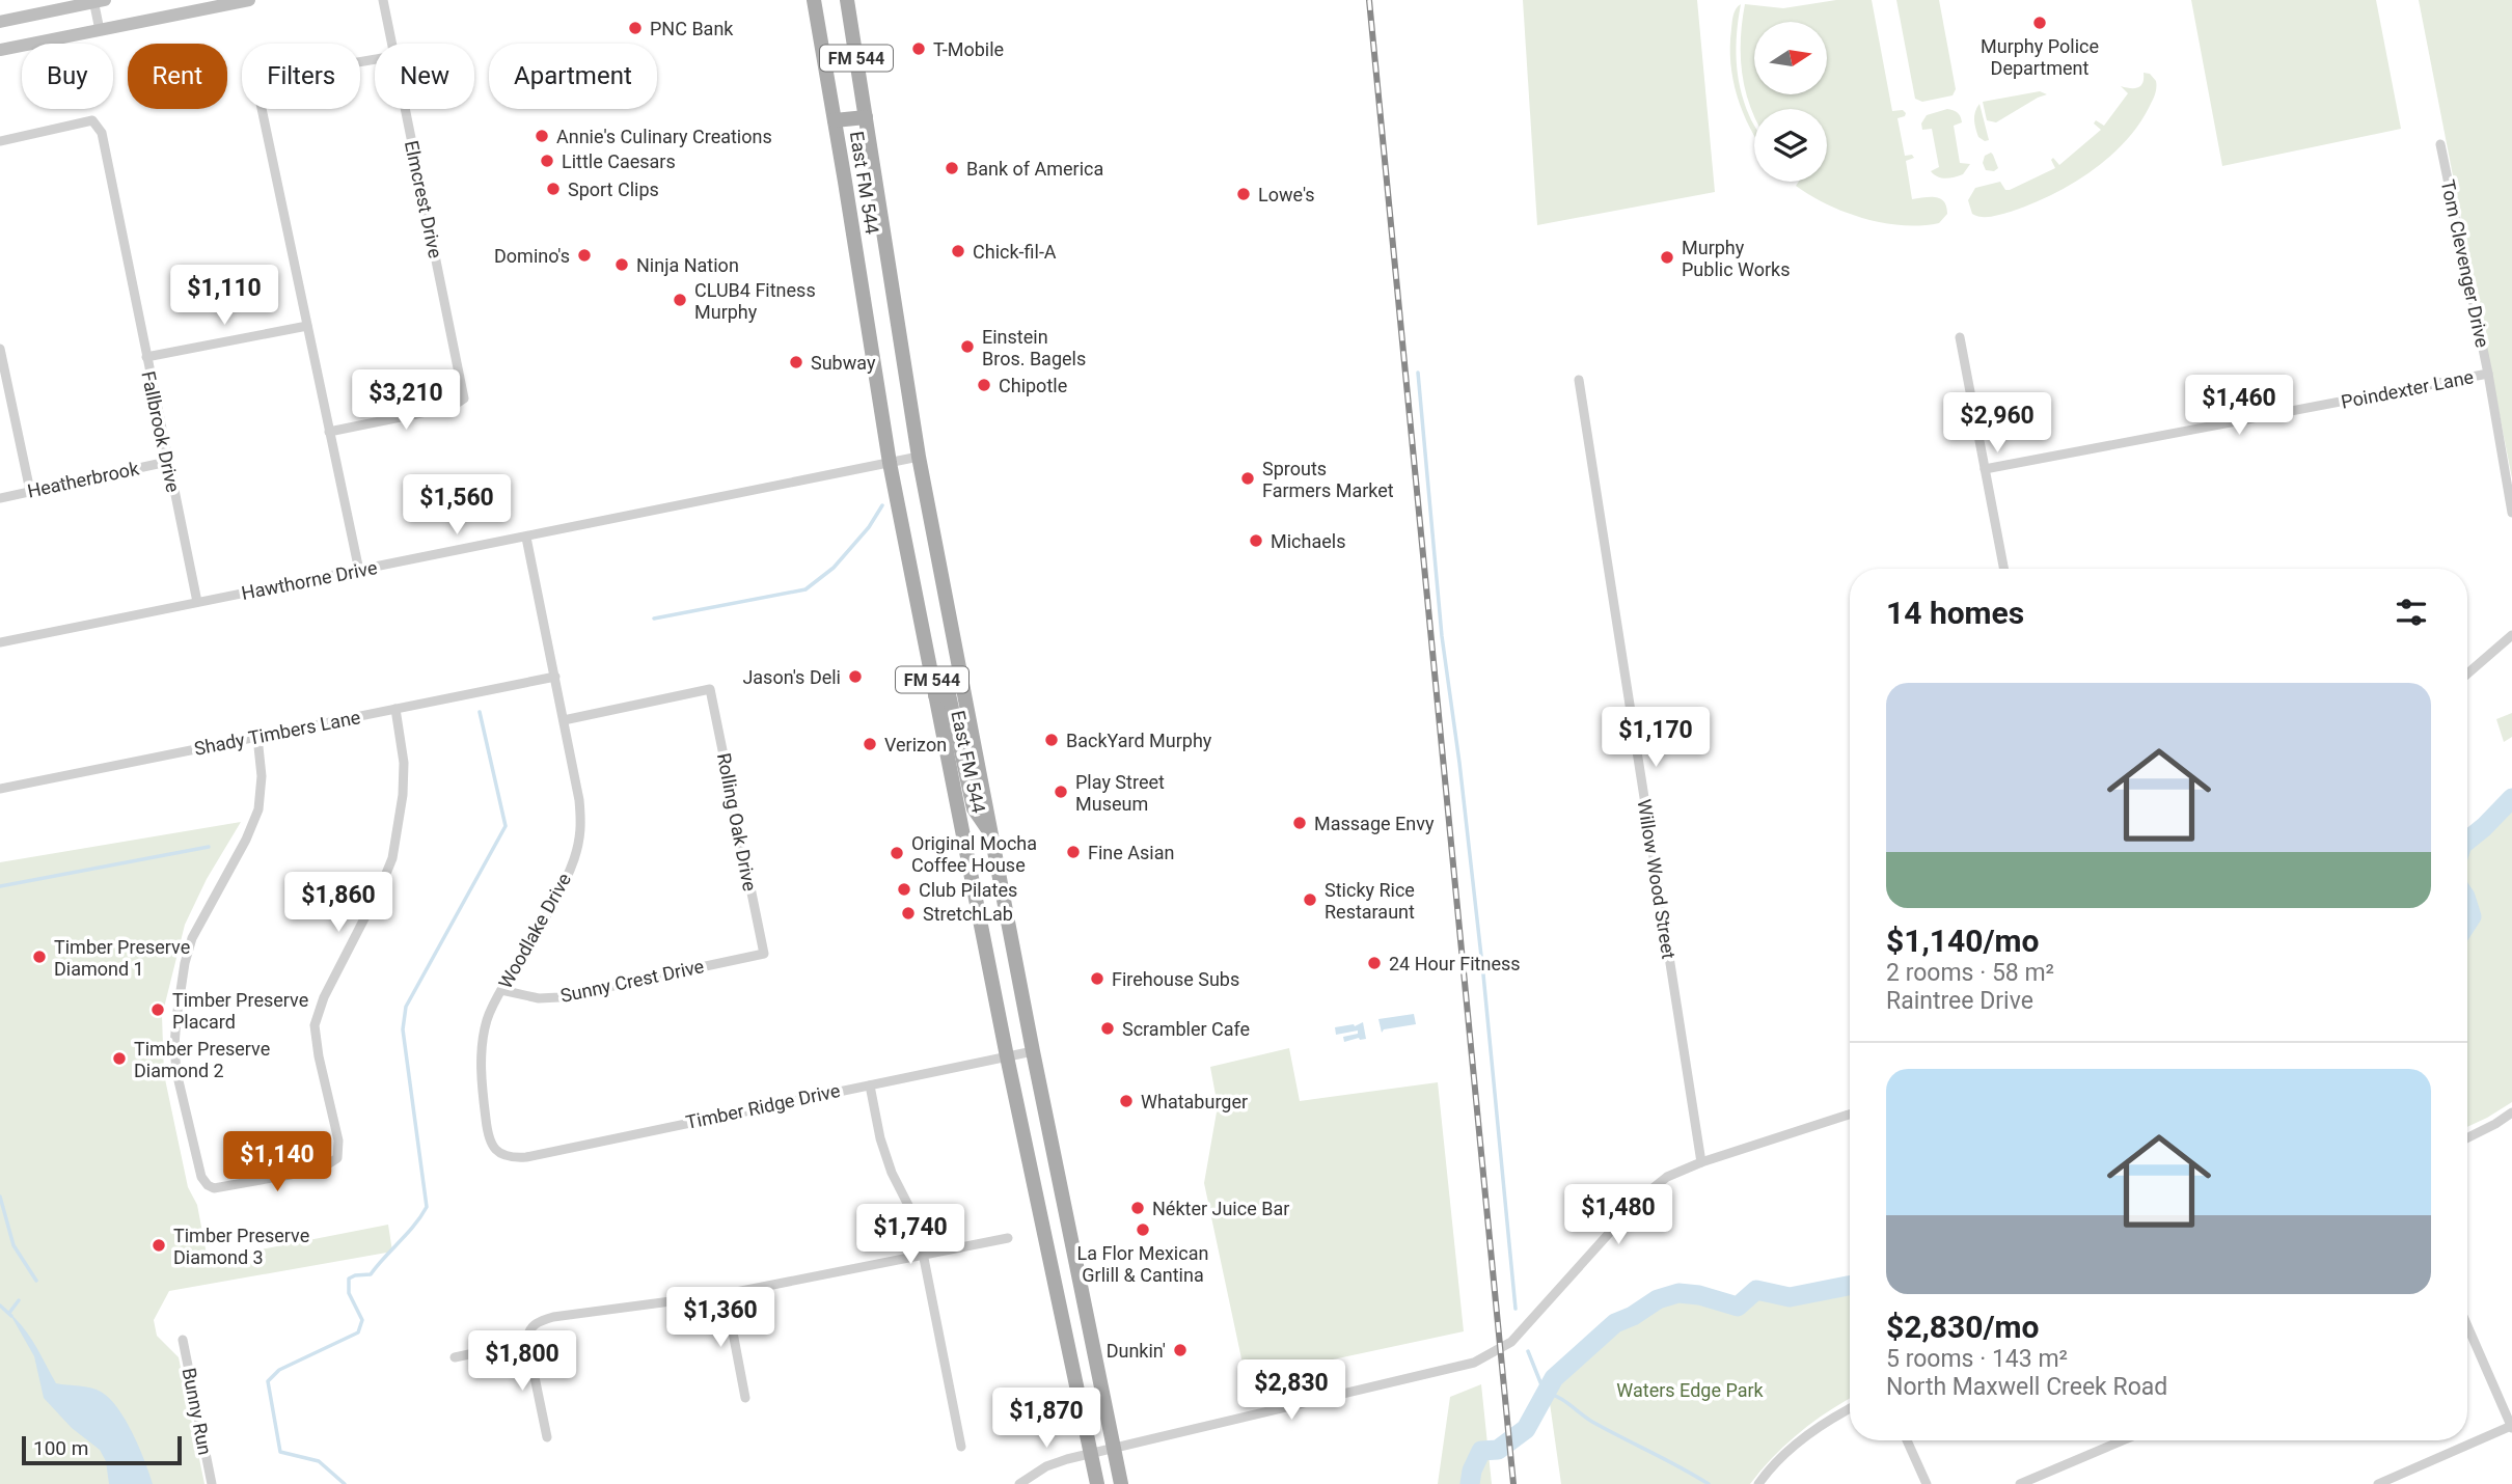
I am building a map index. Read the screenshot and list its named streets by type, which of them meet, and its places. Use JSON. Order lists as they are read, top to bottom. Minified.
{"streets":{"main road":["FM 544","East FM 544"],"street":["Elmcrest Drive","Tom Clevenger Drive","Poindexter Lane","Fallbrook Drive","Heatherbrook","Hawthorne Drive","Shady Timbers Lane","Rolling Oak Drive","Willow Wood Street","Woodlake Drive","Sunny Crest Drive","Timber Ridge Drive","Bunny Run"]},"crossings":[["East FM 544","Hawthorne Drive"],["East FM 544","Timber Ridge Drive"],["Tom Clevenger Drive","Poindexter Lane"],["Fallbrook Drive","Heatherbrook"],["Fallbrook Drive","Hawthorne Drive"],["Hawthorne Drive","Woodlake Drive"],["Shady Timbers Lane","Woodlake Drive"],["Rolling Oak Drive","Woodlake Drive"],["Rolling Oak Drive","Sunny Crest Drive"],["Woodlake Drive","Sunny Crest Drive"],["Woodlake Drive","Timber Ridge Drive"]],"parks":["Waters Edge Park"],"places":["Murphy Police Department","PNC Bank","T-Mobile","Annie's Culinary Creations","Little Caesars","Bank of America","Sport Clips","Lowe's","Chick-fil-A","Domino's","Murphy Public Works","Ninja Nation","CLUB4 Fitness Murphy","Einstein Bros. Bagels","Subway","Chipotle","Sprouts Farmers Market","Michaels","Jason's Deli","BackYard Murphy","Verizon","Play Street Museum","Massage Envy","Fine Asian","Original Mocha Coffee House","Club Pilates","Sticky Rice Restaraunt","StretchLab","Timber Preserve Diamond 1","24 Hour Fitness","Firehouse Subs","Timber Preserve Placard","Scrambler Cafe","Timber Preserve Diamond 2","Whataburger","Nékter Juice Bar","La Flor Mexican Grlill & Cantina","Timber Preserve Diamond 3","Dunkin'"],"scale_bar":"100 m","north":"right","page":{"chip":["Buy","Rent","Filters","New","Apartment"],"price":["$1,110","$3,210","$1,460","$2,960","$1,560","$1,170","$1,860","$1,140","$1,480","$1,740","$1,360","$1,800","$2,830","$1,870"],"heading":"14 homes","list":[{"name":"$1,140/mo","note":"2 rooms · 58 m² · Raintree Drive"},{"name":"$2,830/mo","note":"5 rooms · 143 m² · North Maxwell Creek Road"}],"scale":"100 m"}}
